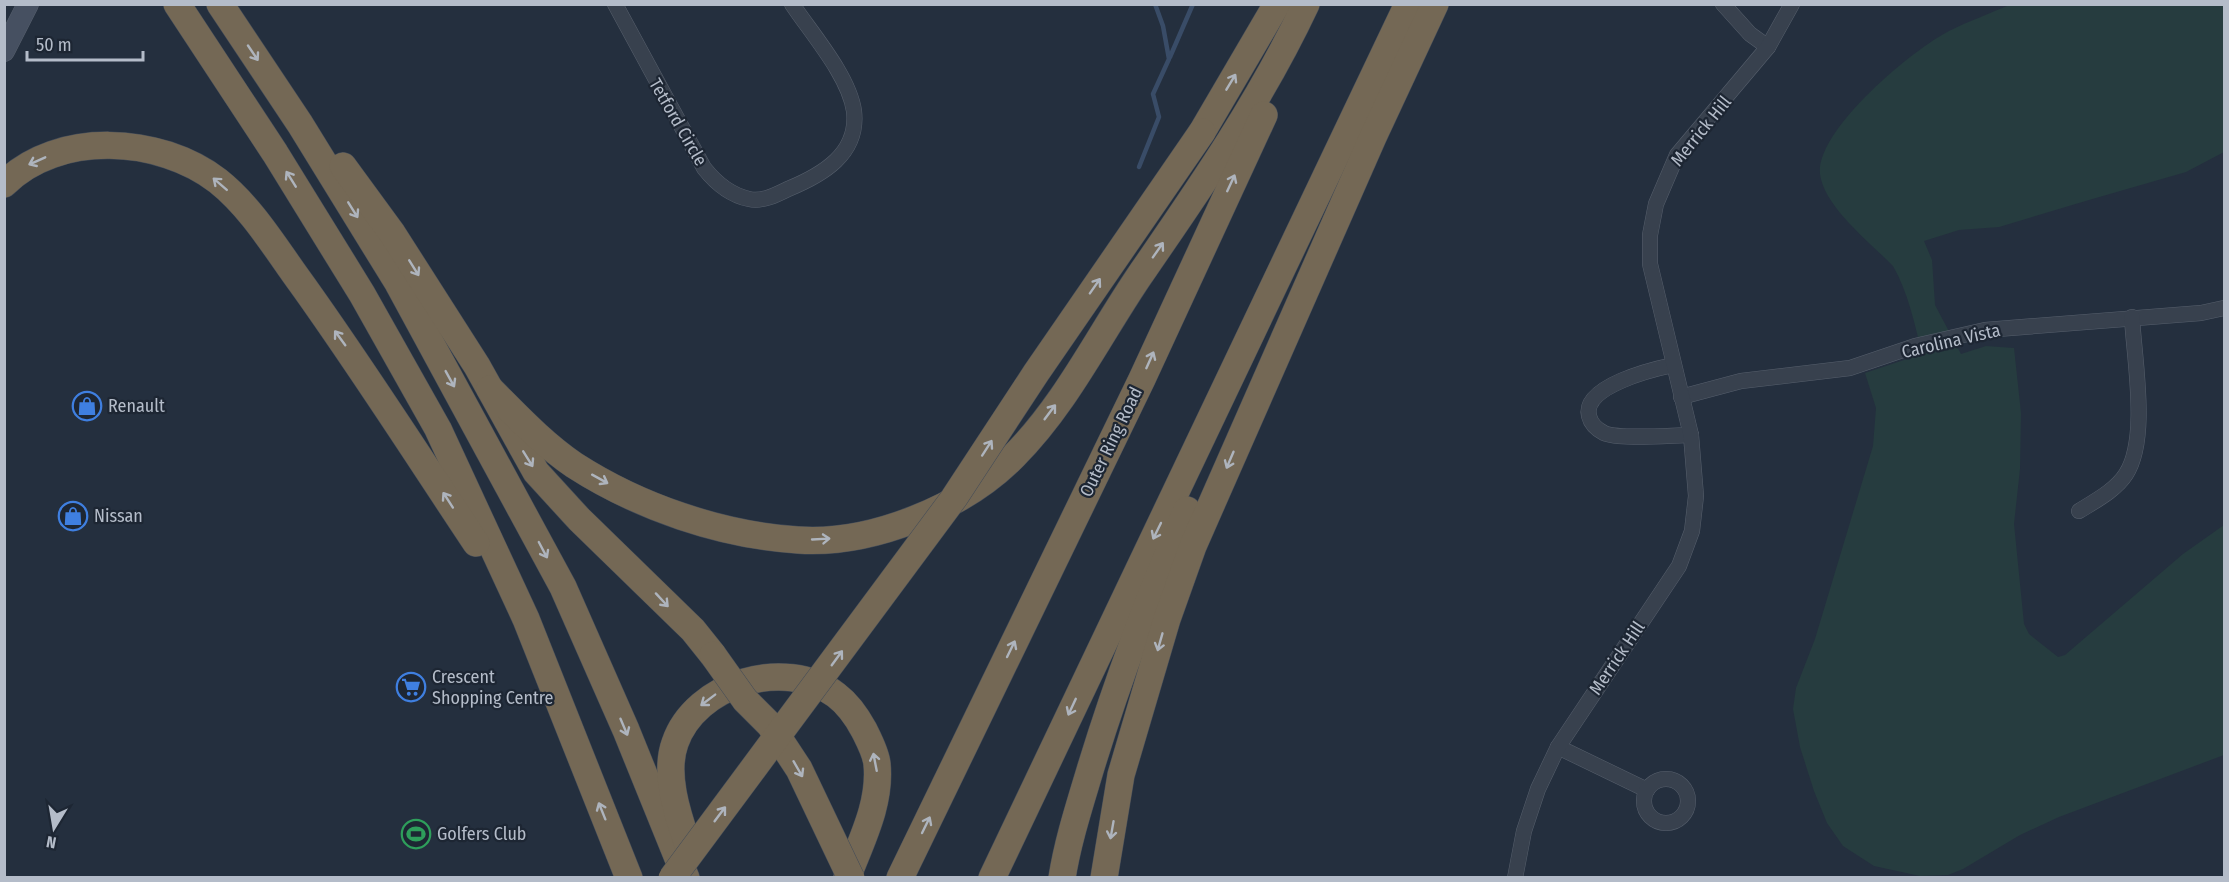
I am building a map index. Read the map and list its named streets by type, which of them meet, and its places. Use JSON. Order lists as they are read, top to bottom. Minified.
{"streets":{"highway":["Outer Ring Road"],"street":["Tetford Circle","Merrick Hill","Carolina Vista"]},"crossings":[["Merrick Hill","Carolina Vista"]],"places":{"shop":["Renault","Nissan"],"supermarket":["Crescent Shopping Centre"],"sports":["Golfers Club"]},"scale_bar":"50 m","north":"bottom"}
